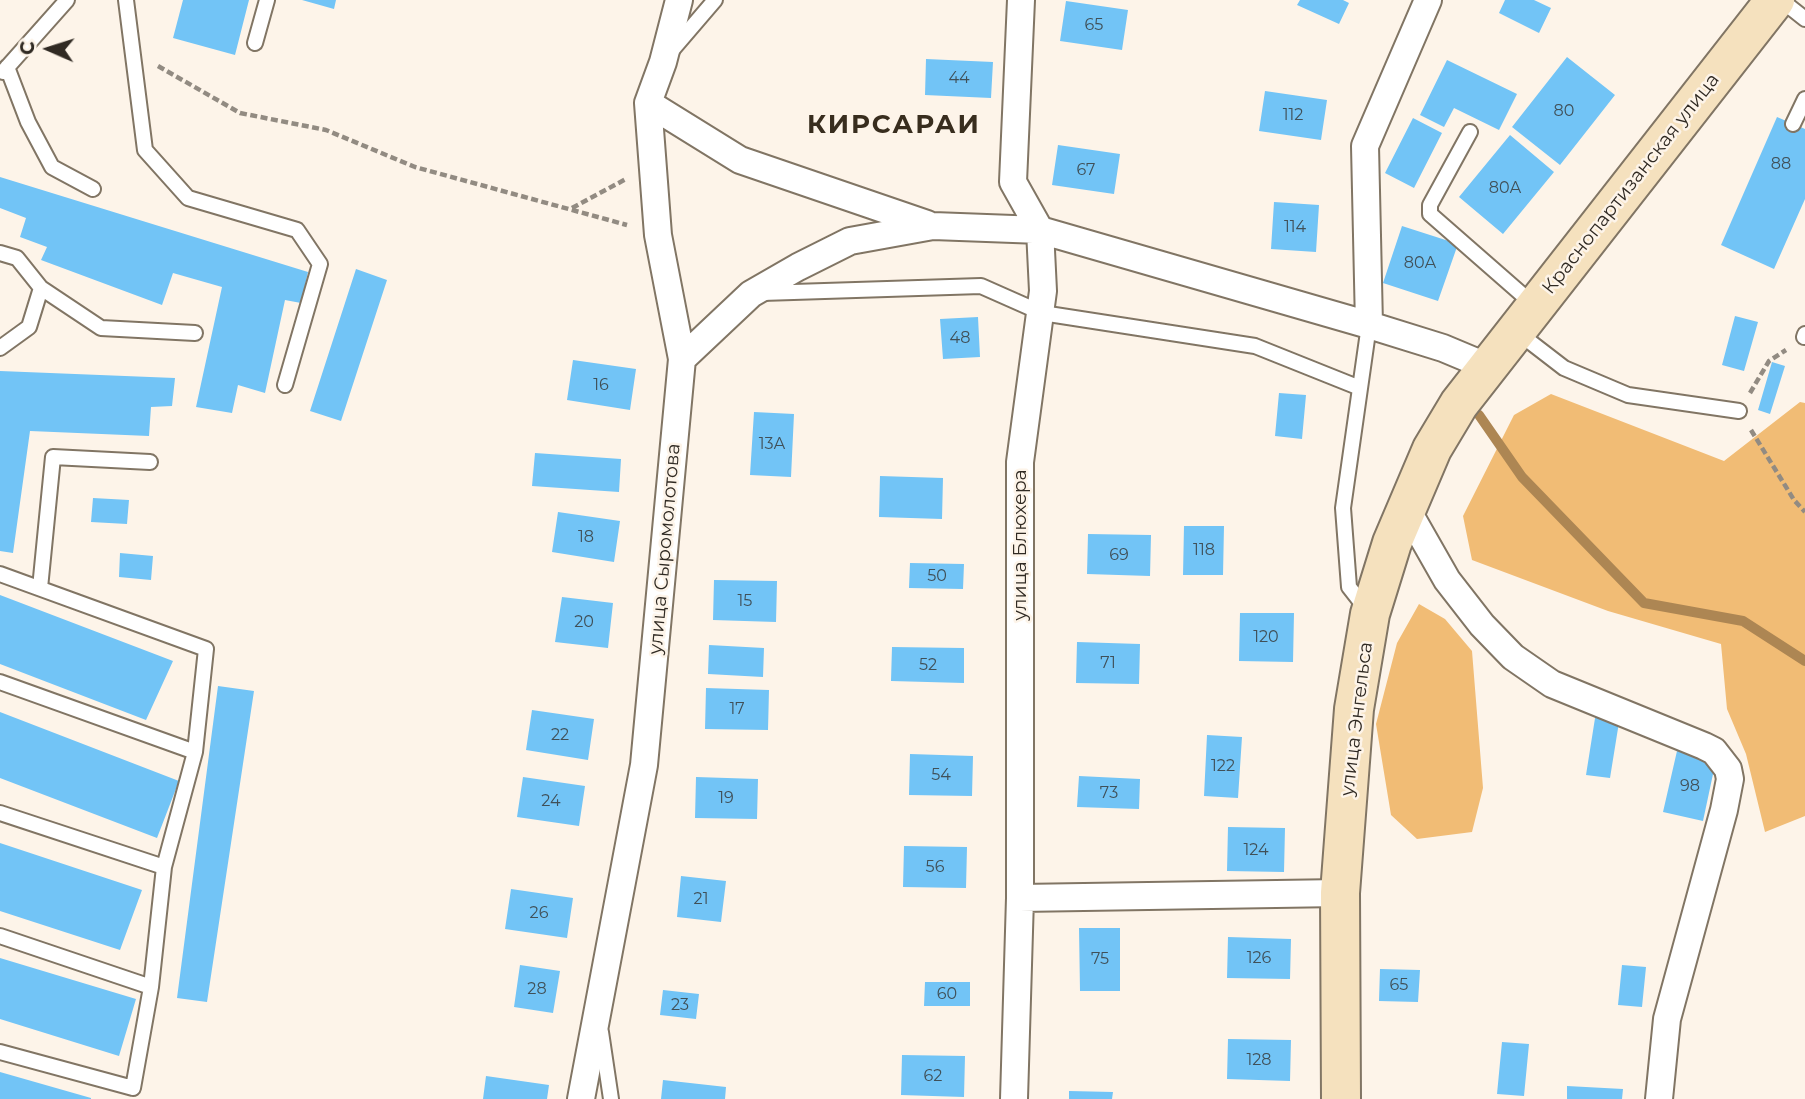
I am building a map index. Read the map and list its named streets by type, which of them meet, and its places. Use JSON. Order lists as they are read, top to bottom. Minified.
{"streets":{"main road":["Краснопартизанская улица","улица Энгельса"],"street":["улица Блюхера","улица Сыромолотова"]},"crossings":[["Краснопартизанская улица","улица Энгельса"]],"districts":["КИРСАРАИ"],"house_numbers":["65","44","80","112","88","67","80А","114","80А","48","16","13А","18","118","69","50","15","20","120","71","52","17","22","122","54","98","73","19","24","124","56","21","26","126","75","65","28","60","23","128","62"],"north":"left"}
